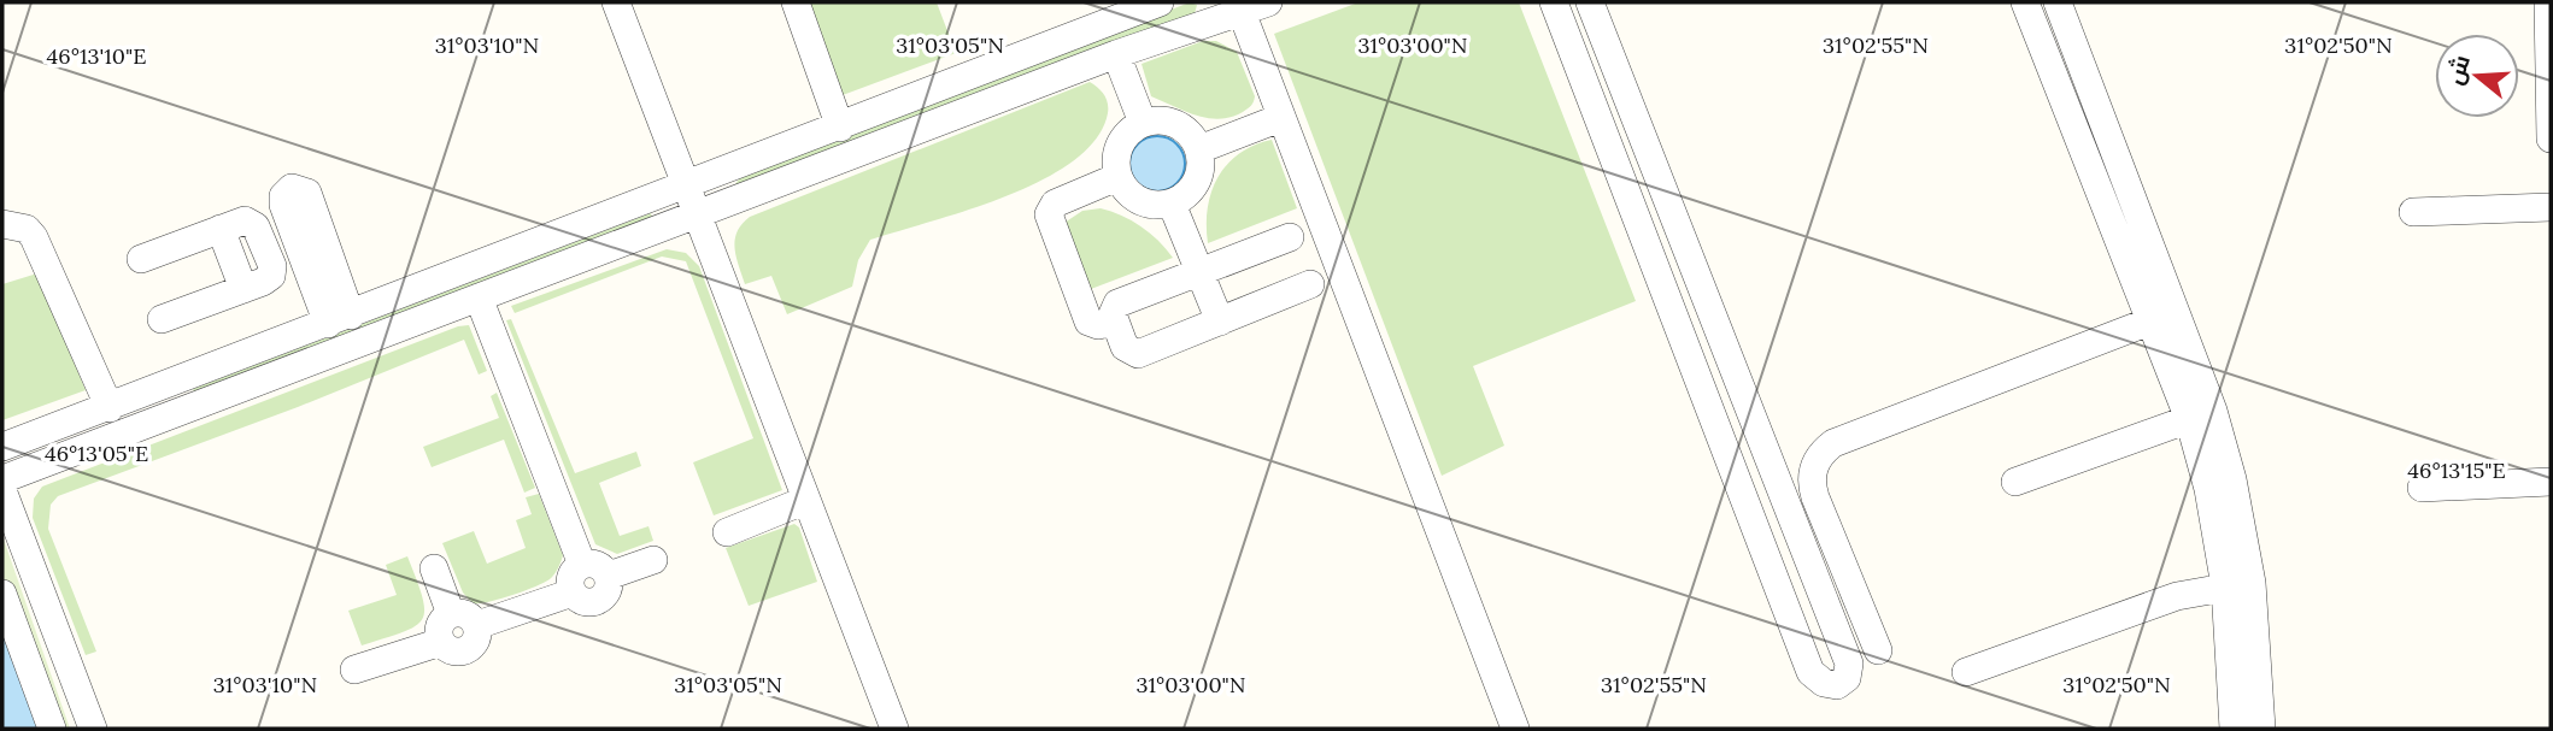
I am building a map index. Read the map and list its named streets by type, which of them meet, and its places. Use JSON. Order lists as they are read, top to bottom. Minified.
{"north":"left","coordinates":["31°03'10\"N","31°03'05\"N","31°03'00\"N","31°02'55\"N","31°02'50\"N","46°13'10\"E","46°13'05\"E","46°13'15\"E"]}
